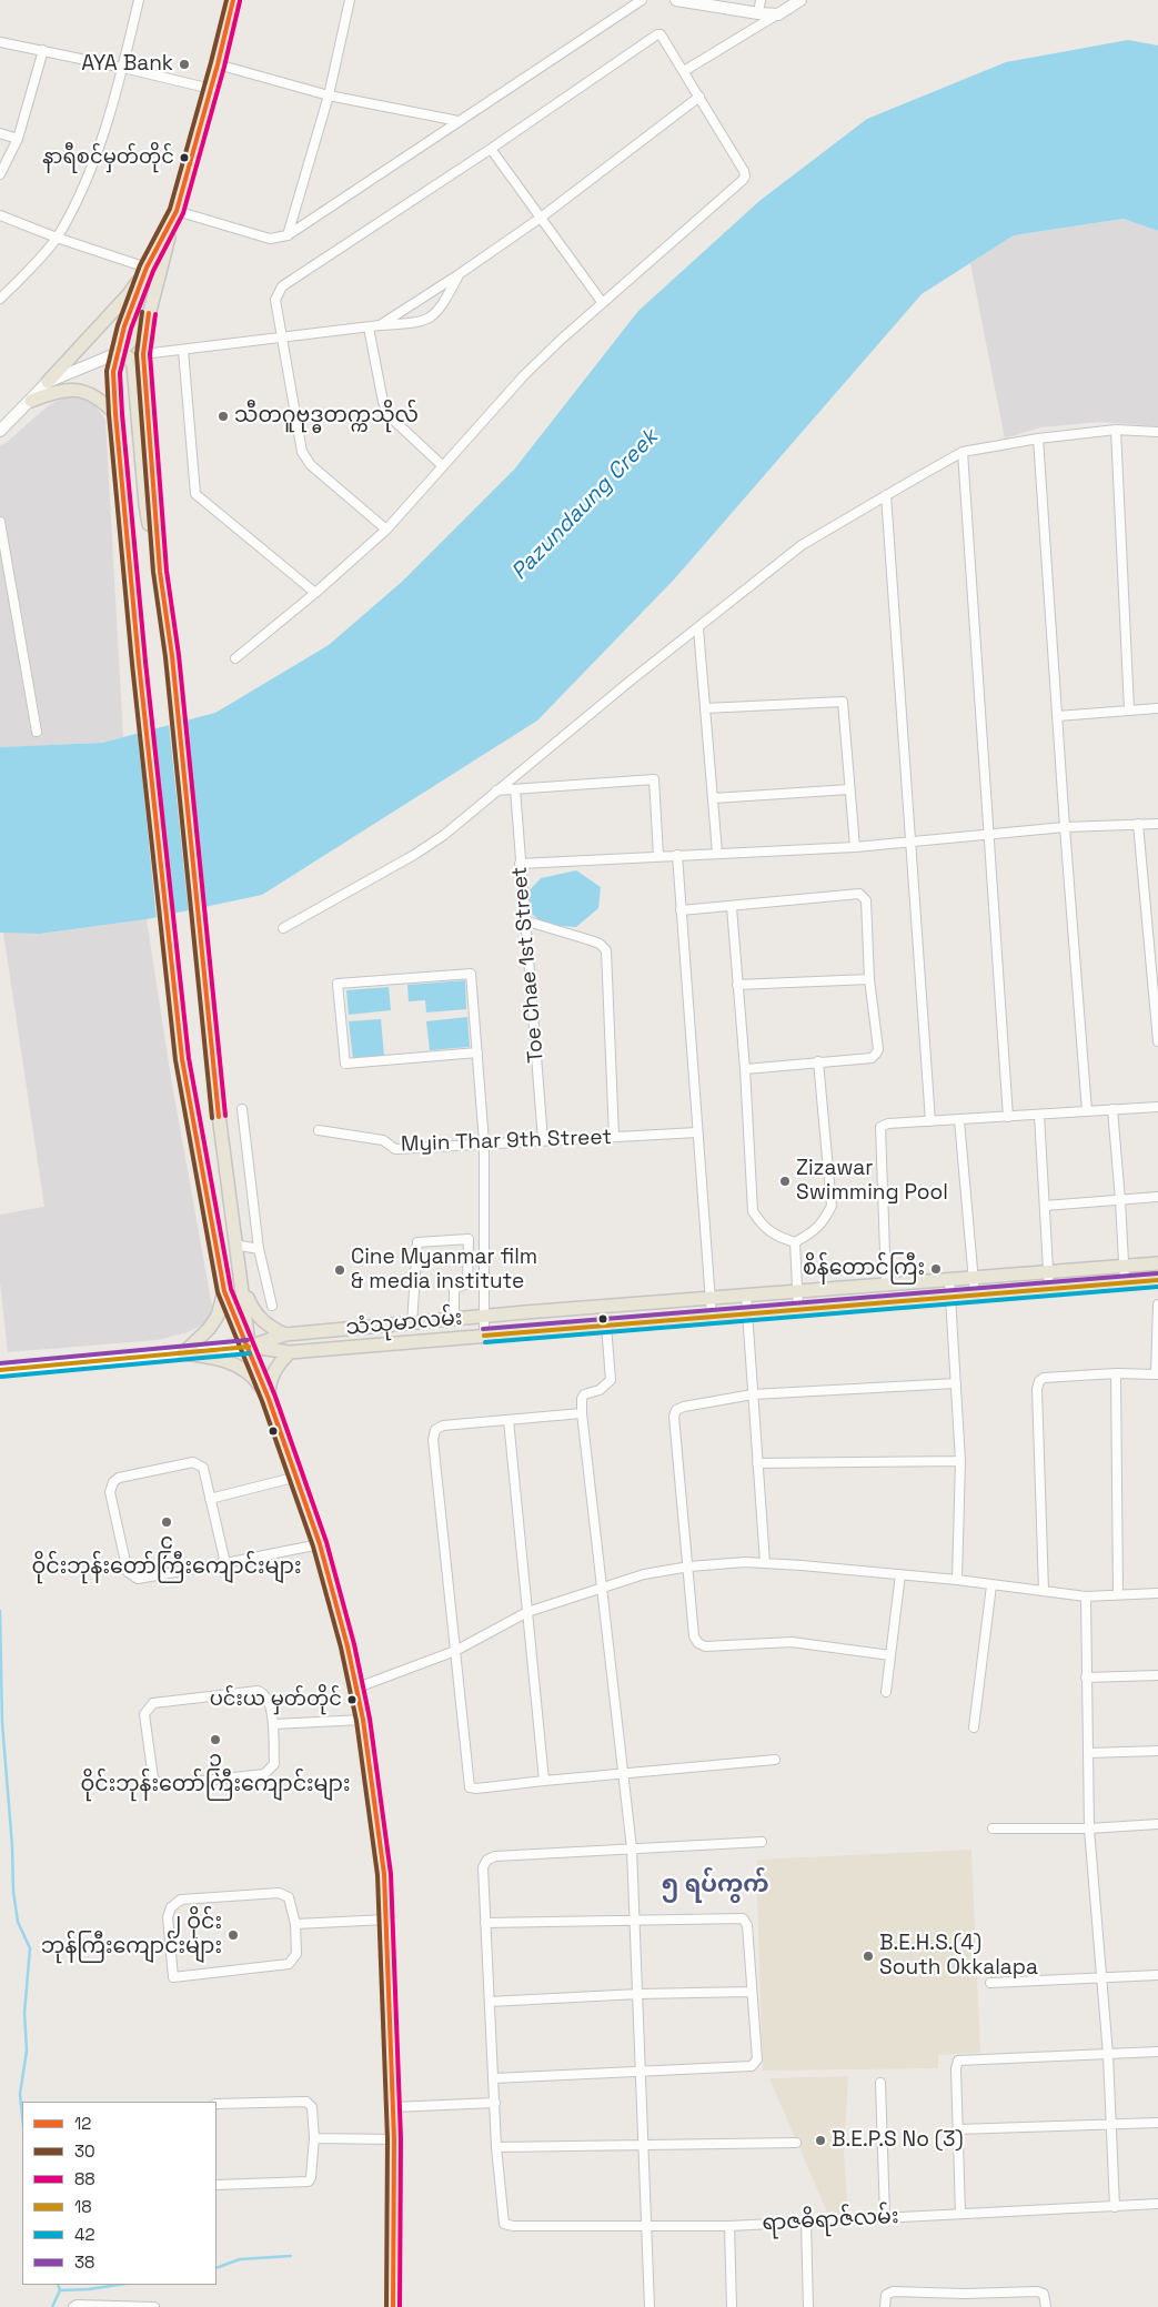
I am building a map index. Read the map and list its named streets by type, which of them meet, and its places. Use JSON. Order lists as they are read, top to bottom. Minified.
{"streets":{"main road":["သံသုမာလမ်း"],"street":["Toe Chae 1st Street","Myin Thar 9th Street","ရာဇဓိရာဇ်လမ်း"]},"crossings":[["Toe Chae 1st Street","Myin Thar 9th Street"]],"districts":["၅ ရပ်ကွက်"],"water":["Pazundaung Creek"],"places":["AYA Bank","နာရီစင်မှတ်တိုင်","သီတဂူဗုဒ္ဓတက္ကသိုလ်","Zizawar Swimming Pool","စိန်တောင်ကြီး","Cine Myanmar film & media institute","၄ ဝိုင်းဘုန်းတော်ကြီးကျောင်းများ","ပင်းယ မှတ်တိုင်","၃ ဝိုင်းဘုန်းတော်ကြီးကျောင်းများ","၂ ဝိုင်း ဘုန်ကြီးကျောင်းများ","B.E.H.S.(4) South Okkalapa","B.E.P.S No (3)"],"lines":["transit line 12","transit line 30","transit line 88","transit line 38","transit line 18","transit line 42"],"legend":["12","30","88","18","42","38"]}
